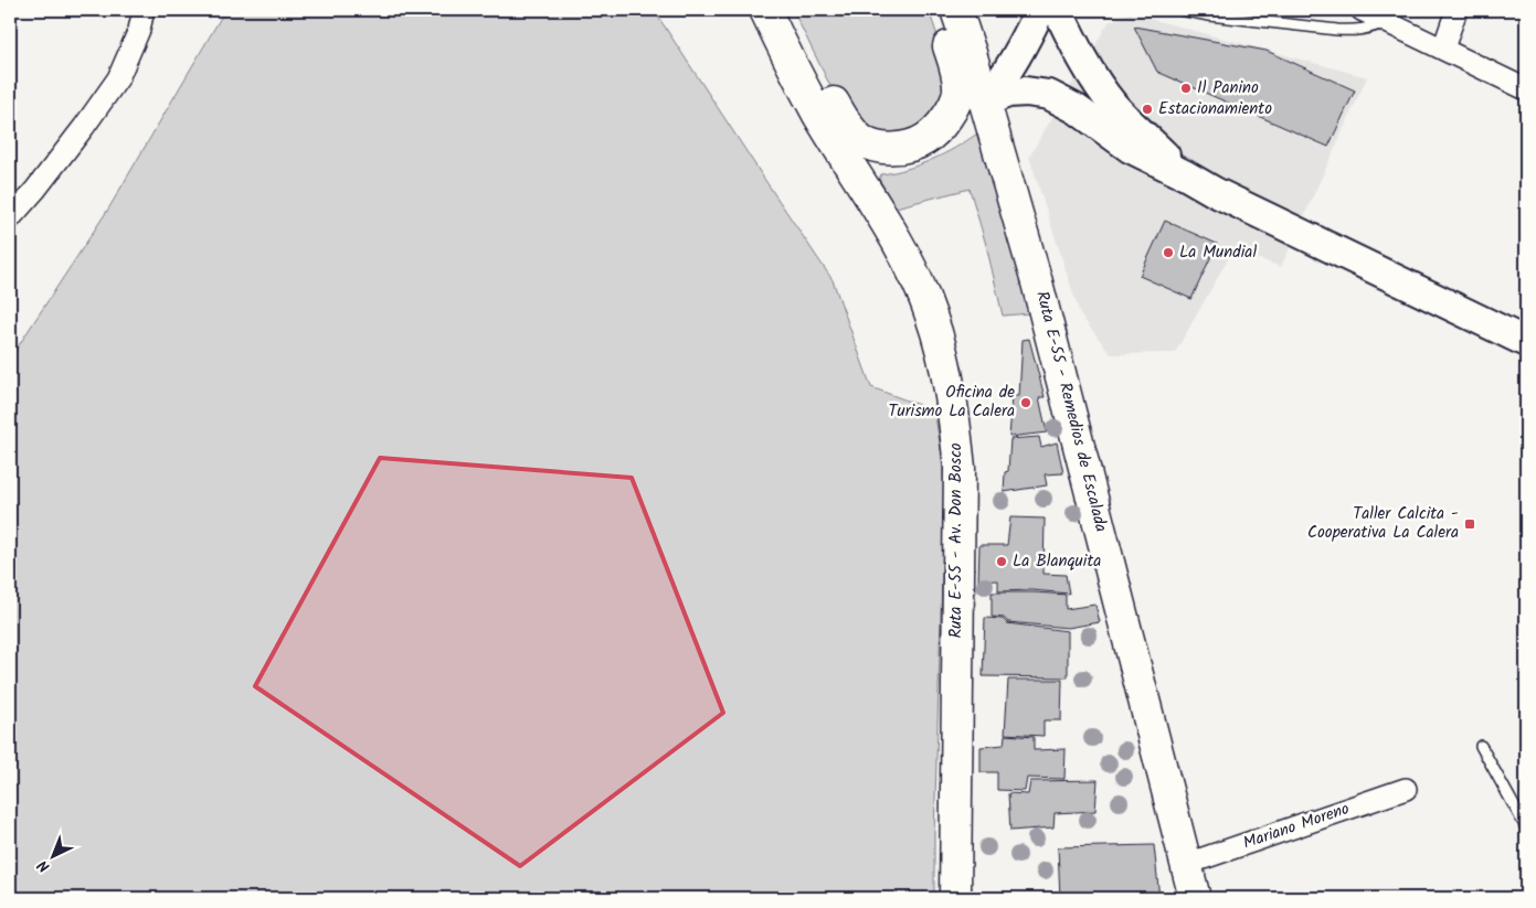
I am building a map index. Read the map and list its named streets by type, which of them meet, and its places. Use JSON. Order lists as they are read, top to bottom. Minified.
{"streets":{"main road":["Ruta E-55 - Remedios de Escalada","Ruta E-55 - Av. Don Bosco"],"street":["Mariano Moreno"]},"crossings":[["Ruta E-55 - Remedios de Escalada","Mariano Moreno"]],"places":{"other":["Il Panino","Estacionamiento","La Mundial","Oficina de Turismo La Calera","La Blanquita"],"transit":["Taller Calcita - Cooperativa La Calera"]},"north":"bottom left"}
